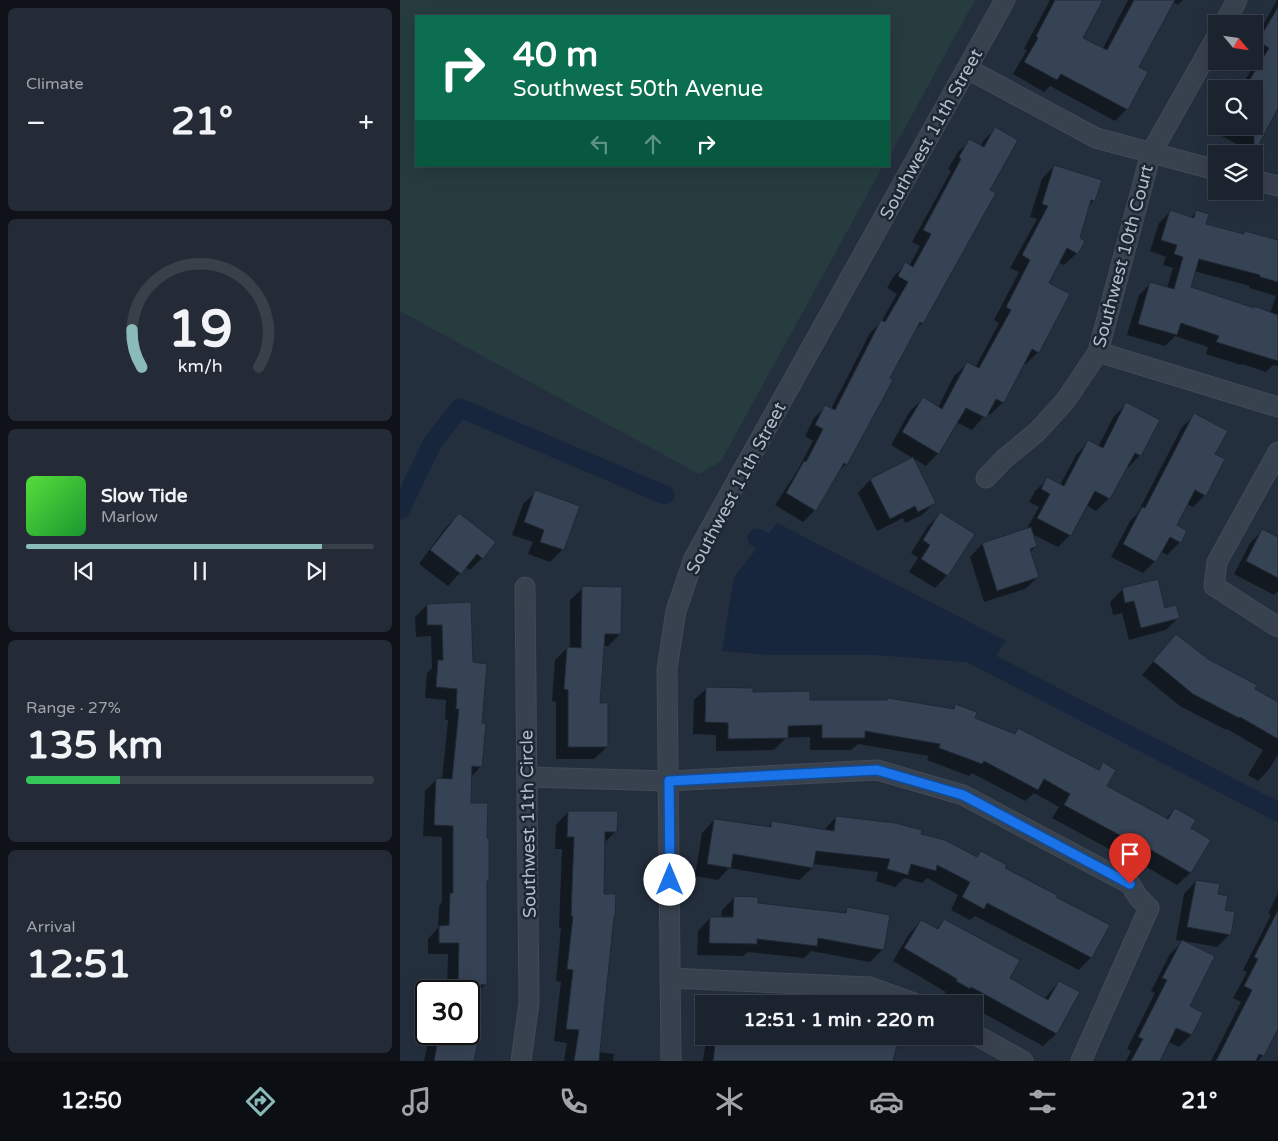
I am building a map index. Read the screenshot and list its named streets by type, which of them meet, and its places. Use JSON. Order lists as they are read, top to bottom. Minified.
{"streets":{"street":["Southwest 11th Street","Southwest 10th Court","Southwest 11th Circle"]},"north":"bottom right","page":{"tile":["Climate",["Range · 27%","135 km"],["Arrival","12:51"]],"turn":["40 m","Southwest 50th Avenue"],"heat":["−","21°","+"],"song":["Slow Tide","Marlow"],"limit":"30","trip":"12:51 · 1 min · 220 m","tabs":["12:50","21°"],"gauge":["19","km/h"]}}
